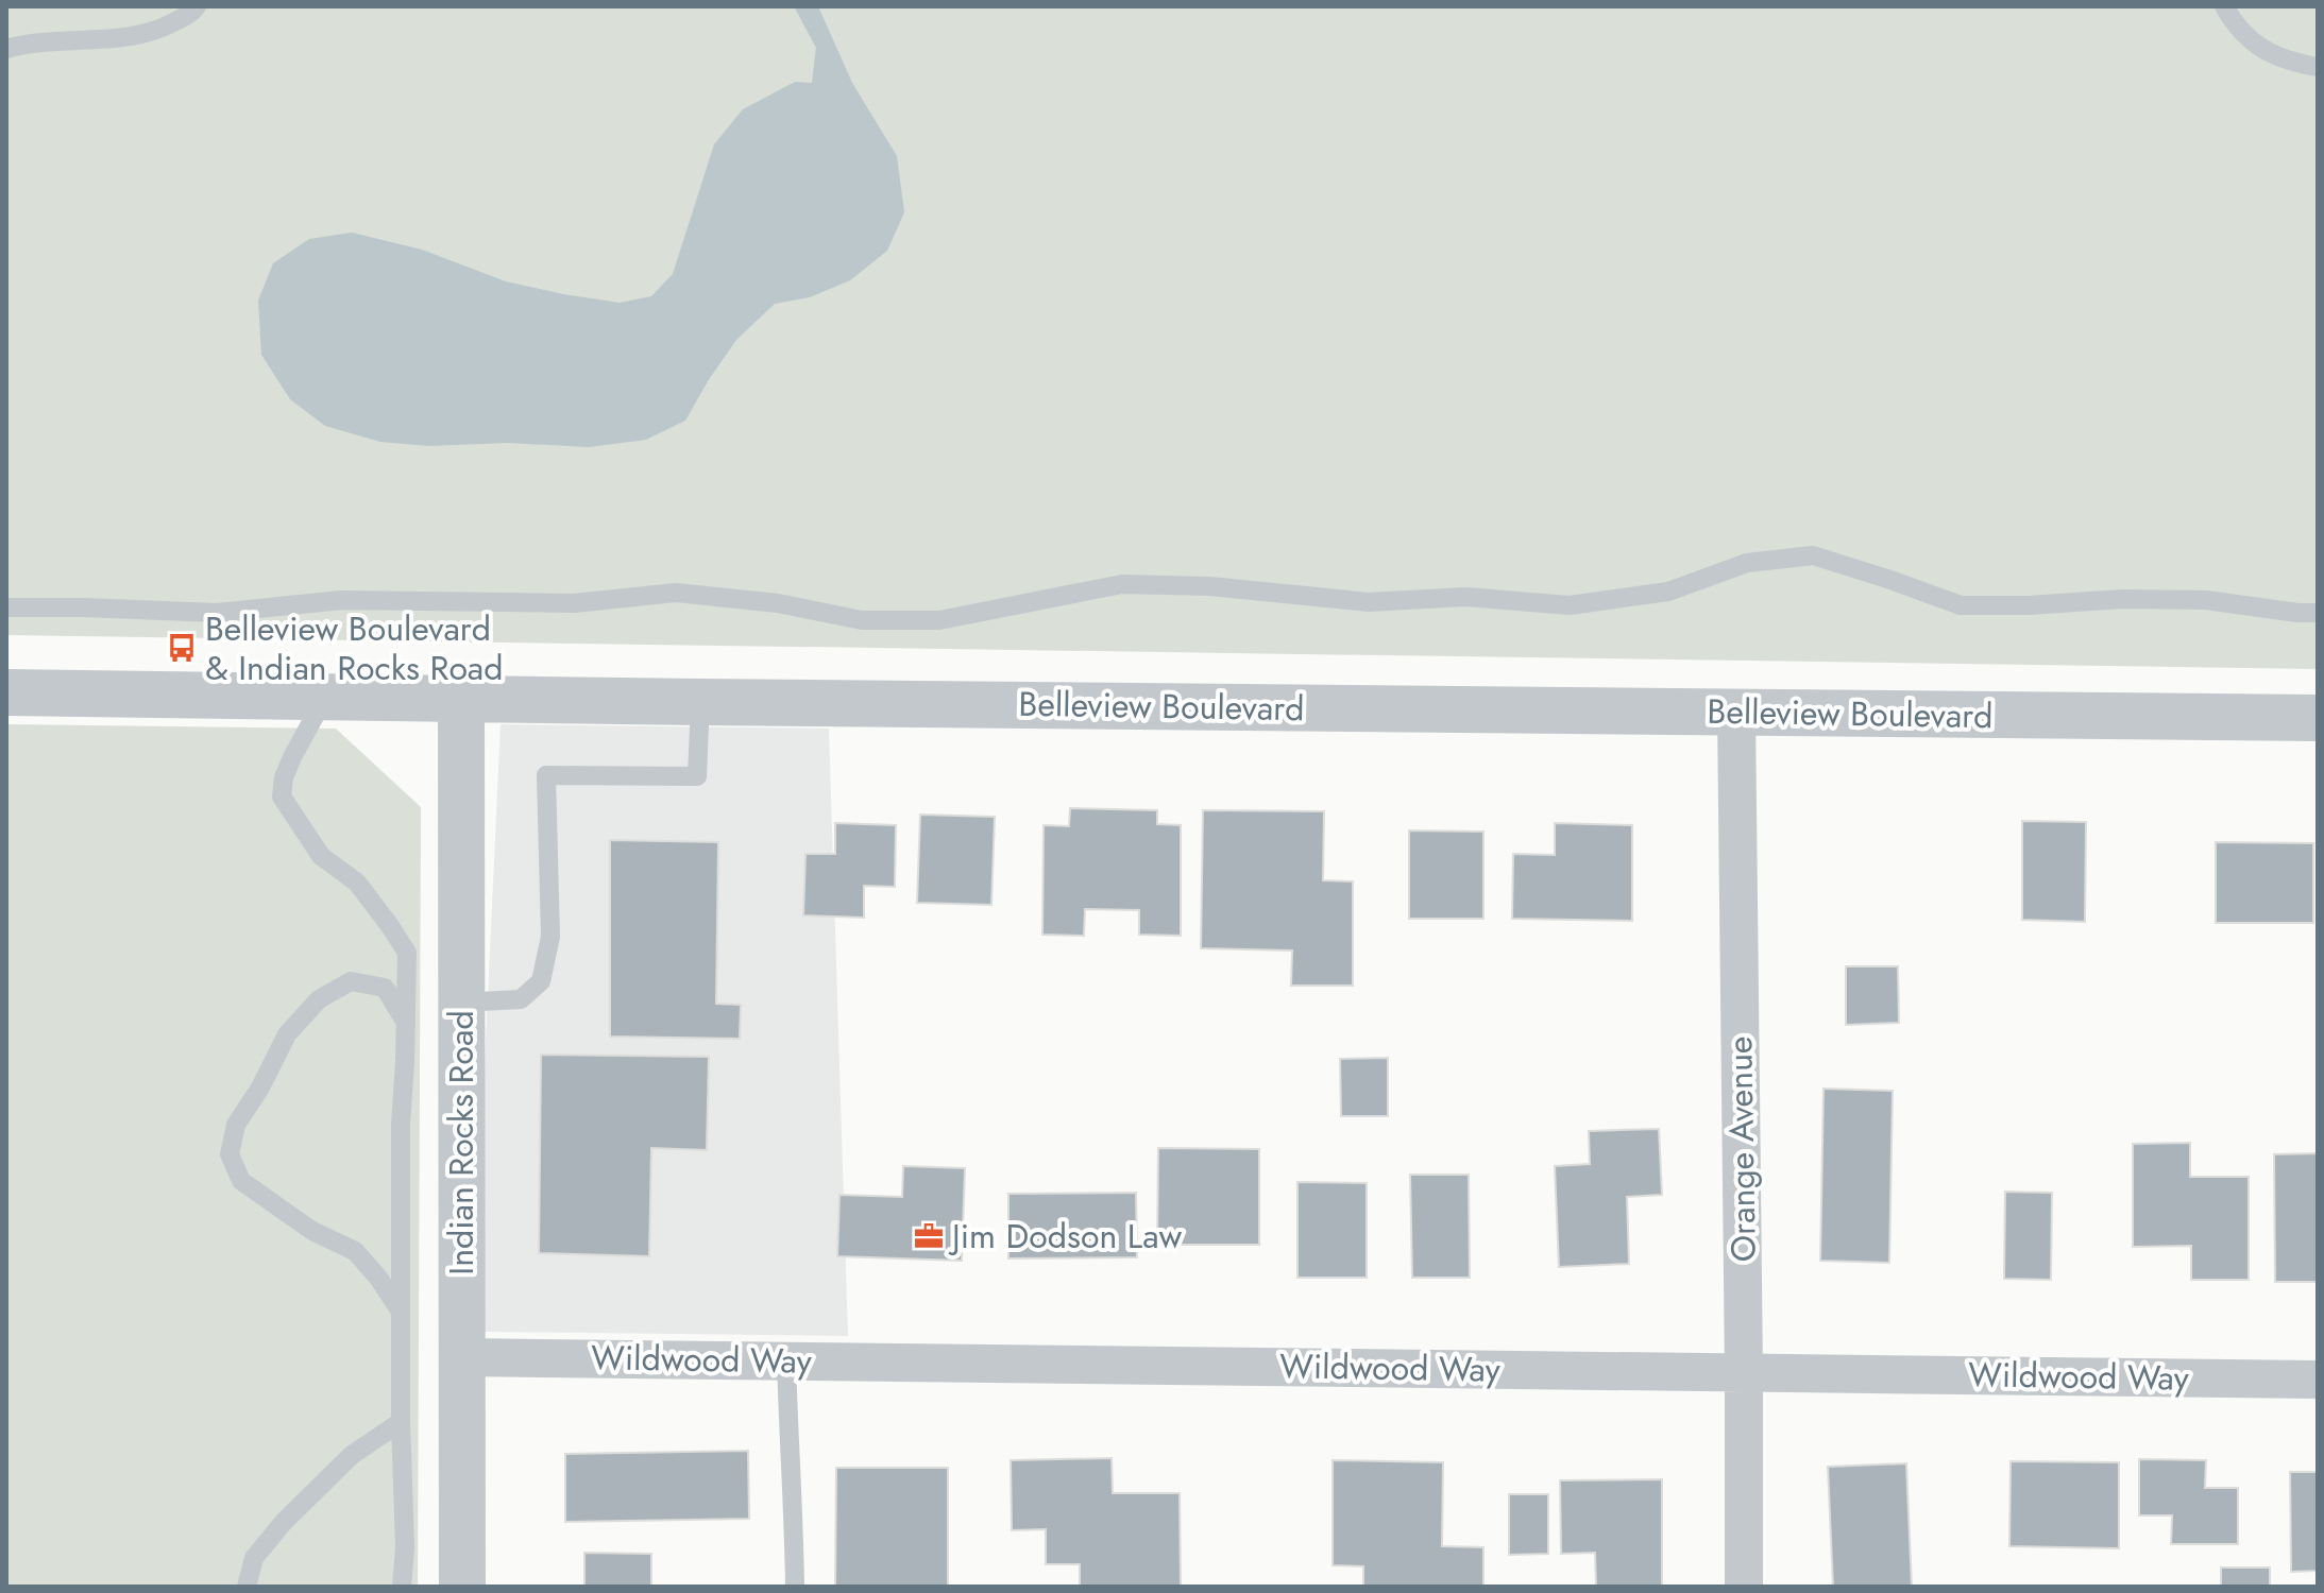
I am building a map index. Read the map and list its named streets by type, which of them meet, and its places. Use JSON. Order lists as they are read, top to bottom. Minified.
{"streets":{"street":["Belleview Boulevard","Indian Rocks Road","Orange Avenue","Wildwood Way"]},"crossings":[["Belleview Boulevard","Indian Rocks Road"],["Belleview Boulevard","Orange Avenue"],["Indian Rocks Road","Wildwood Way"],["Orange Avenue","Wildwood Way"]],"places":{"bus stop":["Belleview Boulevard & Indian Rocks Road"],"office":["Jim Dodson Law"]}}
